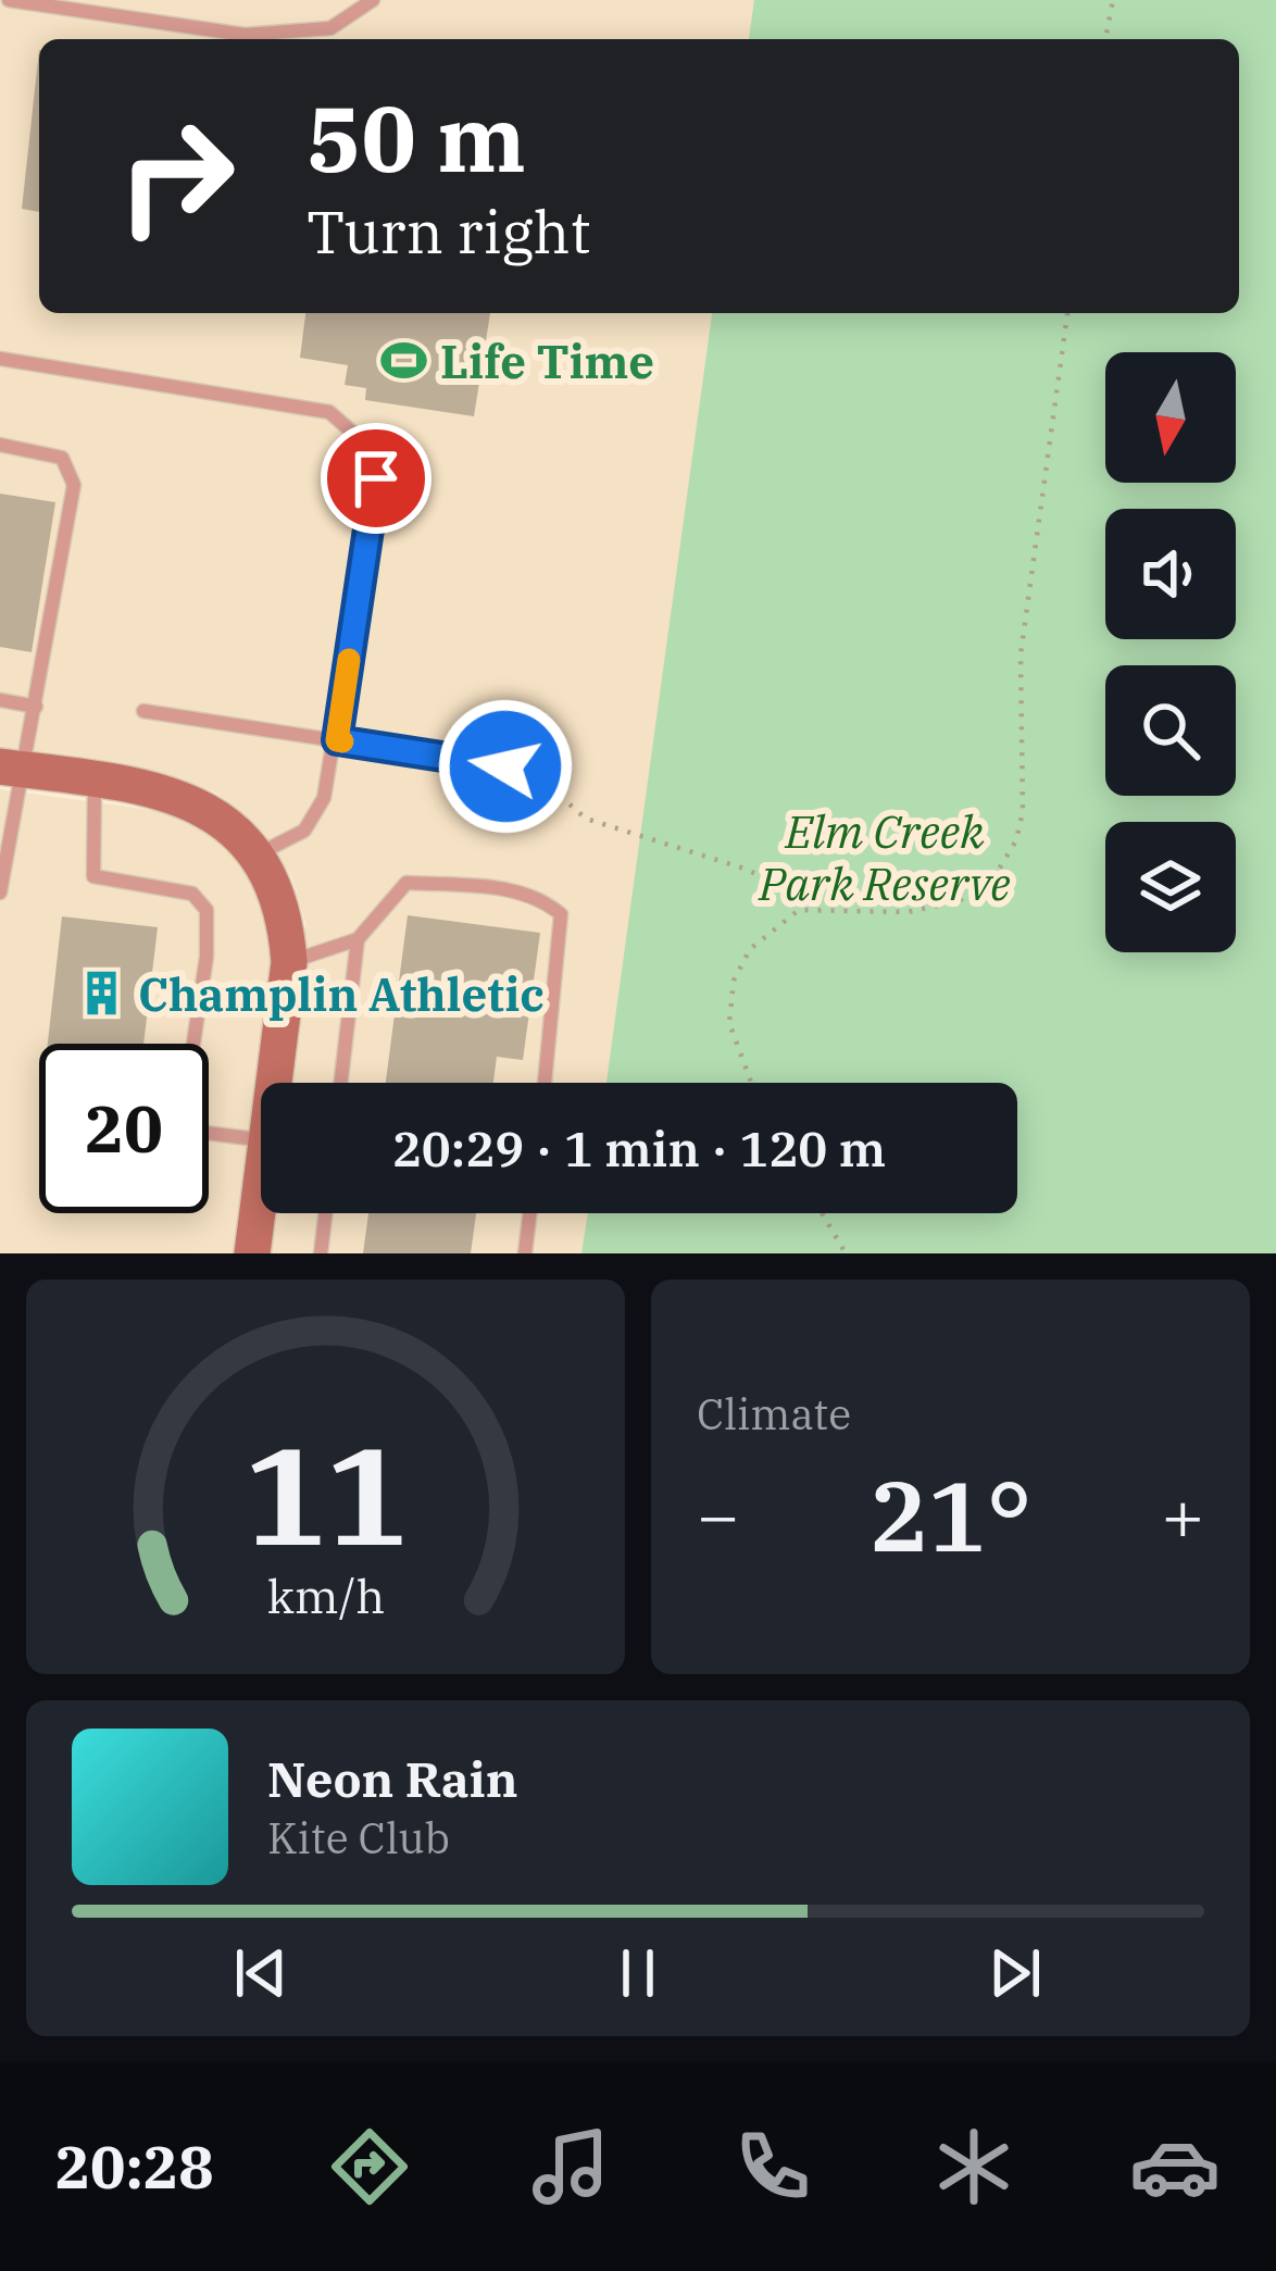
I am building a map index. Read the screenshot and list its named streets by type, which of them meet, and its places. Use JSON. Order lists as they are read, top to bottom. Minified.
{"parks":["Elm Creek Park Reserve"],"places":{"sports":["Life Time"],"building":["Champlin Athletic"]},"north":"bottom","page":{"turn":["50 m","Turn right"],"limit":"20","trip":"20:29 · 1 min · 120 m","tile":"Climate","heat":["−","21°","+"],"song":["Neon Rain","Kite Club"],"tabs":"20:28","gauge":["11","km/h"]}}
